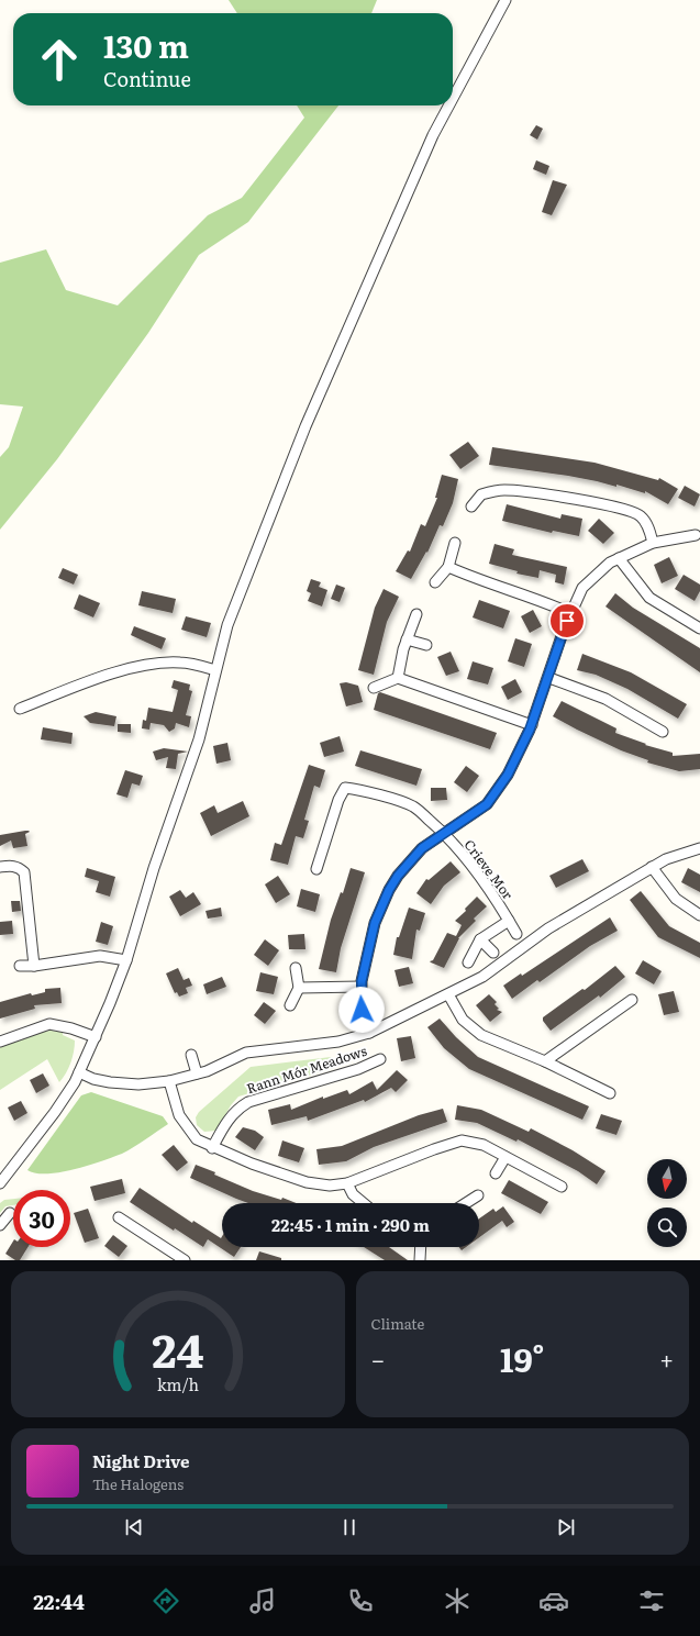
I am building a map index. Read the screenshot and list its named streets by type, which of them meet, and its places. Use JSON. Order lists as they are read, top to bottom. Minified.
{"streets":{"street":["Crieve Mor","Rann Mór Meadows"]},"north":"bottom","page":{"turn":["130 m","Continue"],"limit":"30","trip":"22:45 · 1 min · 290 m","tile":"Climate","heat":["−","19°","+"],"song":["Night Drive","The Halogens"],"tabs":"22:44","gauge":["24","km/h"]}}
